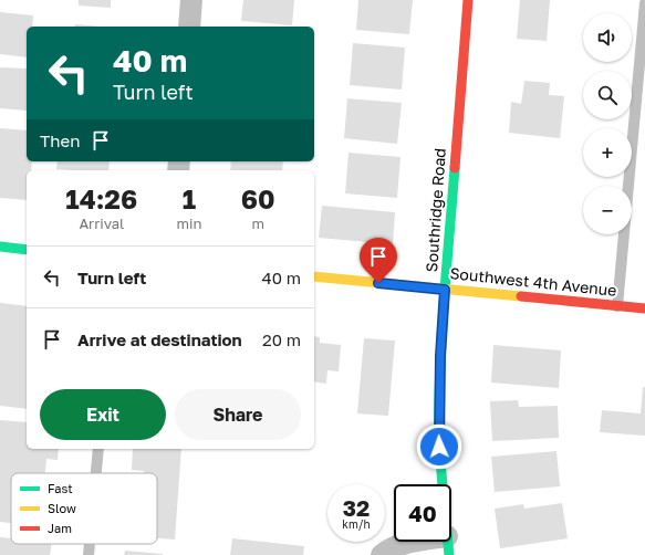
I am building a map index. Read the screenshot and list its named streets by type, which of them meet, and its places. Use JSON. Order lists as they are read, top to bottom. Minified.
{"streets":{"street":["Southridge Road","Southwest 4th Avenue"]},"crossings":[["Southridge Road","Southwest 4th Avenue"]],"legend":["Fast","Slow","Jam"],"page":{"map_buttons":["+","−"],"turn":["40 m","Turn left"],"then":"Then","eta":["14:26","Arrival","1","min","60","m"],"list":[{"name":"Turn left","value":"40 m"},{"name":"Arrive at destination","value":"20 m"}],"buttons":["Exit","Share"],"speed":"32 km/h","limit":"40"}}
